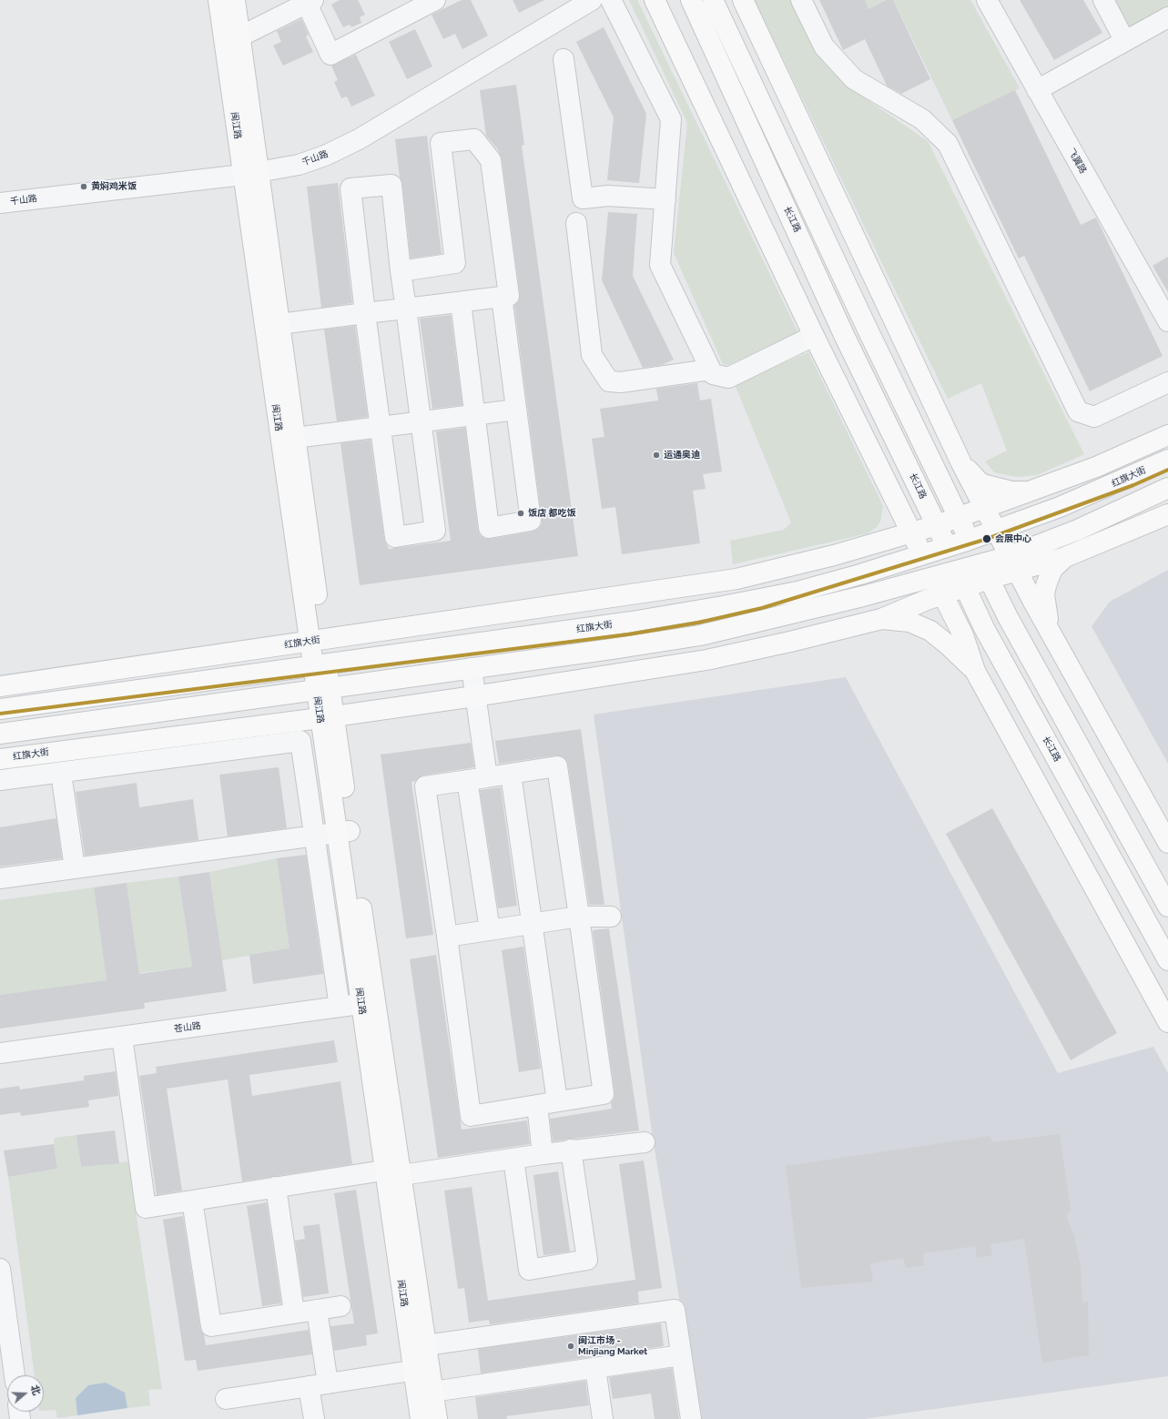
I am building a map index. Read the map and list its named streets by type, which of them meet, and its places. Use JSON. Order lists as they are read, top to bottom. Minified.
{"streets":{"main road":["闽江路","长江路","红旗大街"],"street":["千山路","飞翼路","苍山路"]},"crossings":[["闽江路","千山路"],["闽江路","红旗大街"],["闽江路","苍山路"],["长江路","红旗大街"]],"places":["黄焖鸡米饭","运通奥迪","饭店 都吃饭","会展中心","闽江市场 - Minjiang Market"],"north":"right"}
